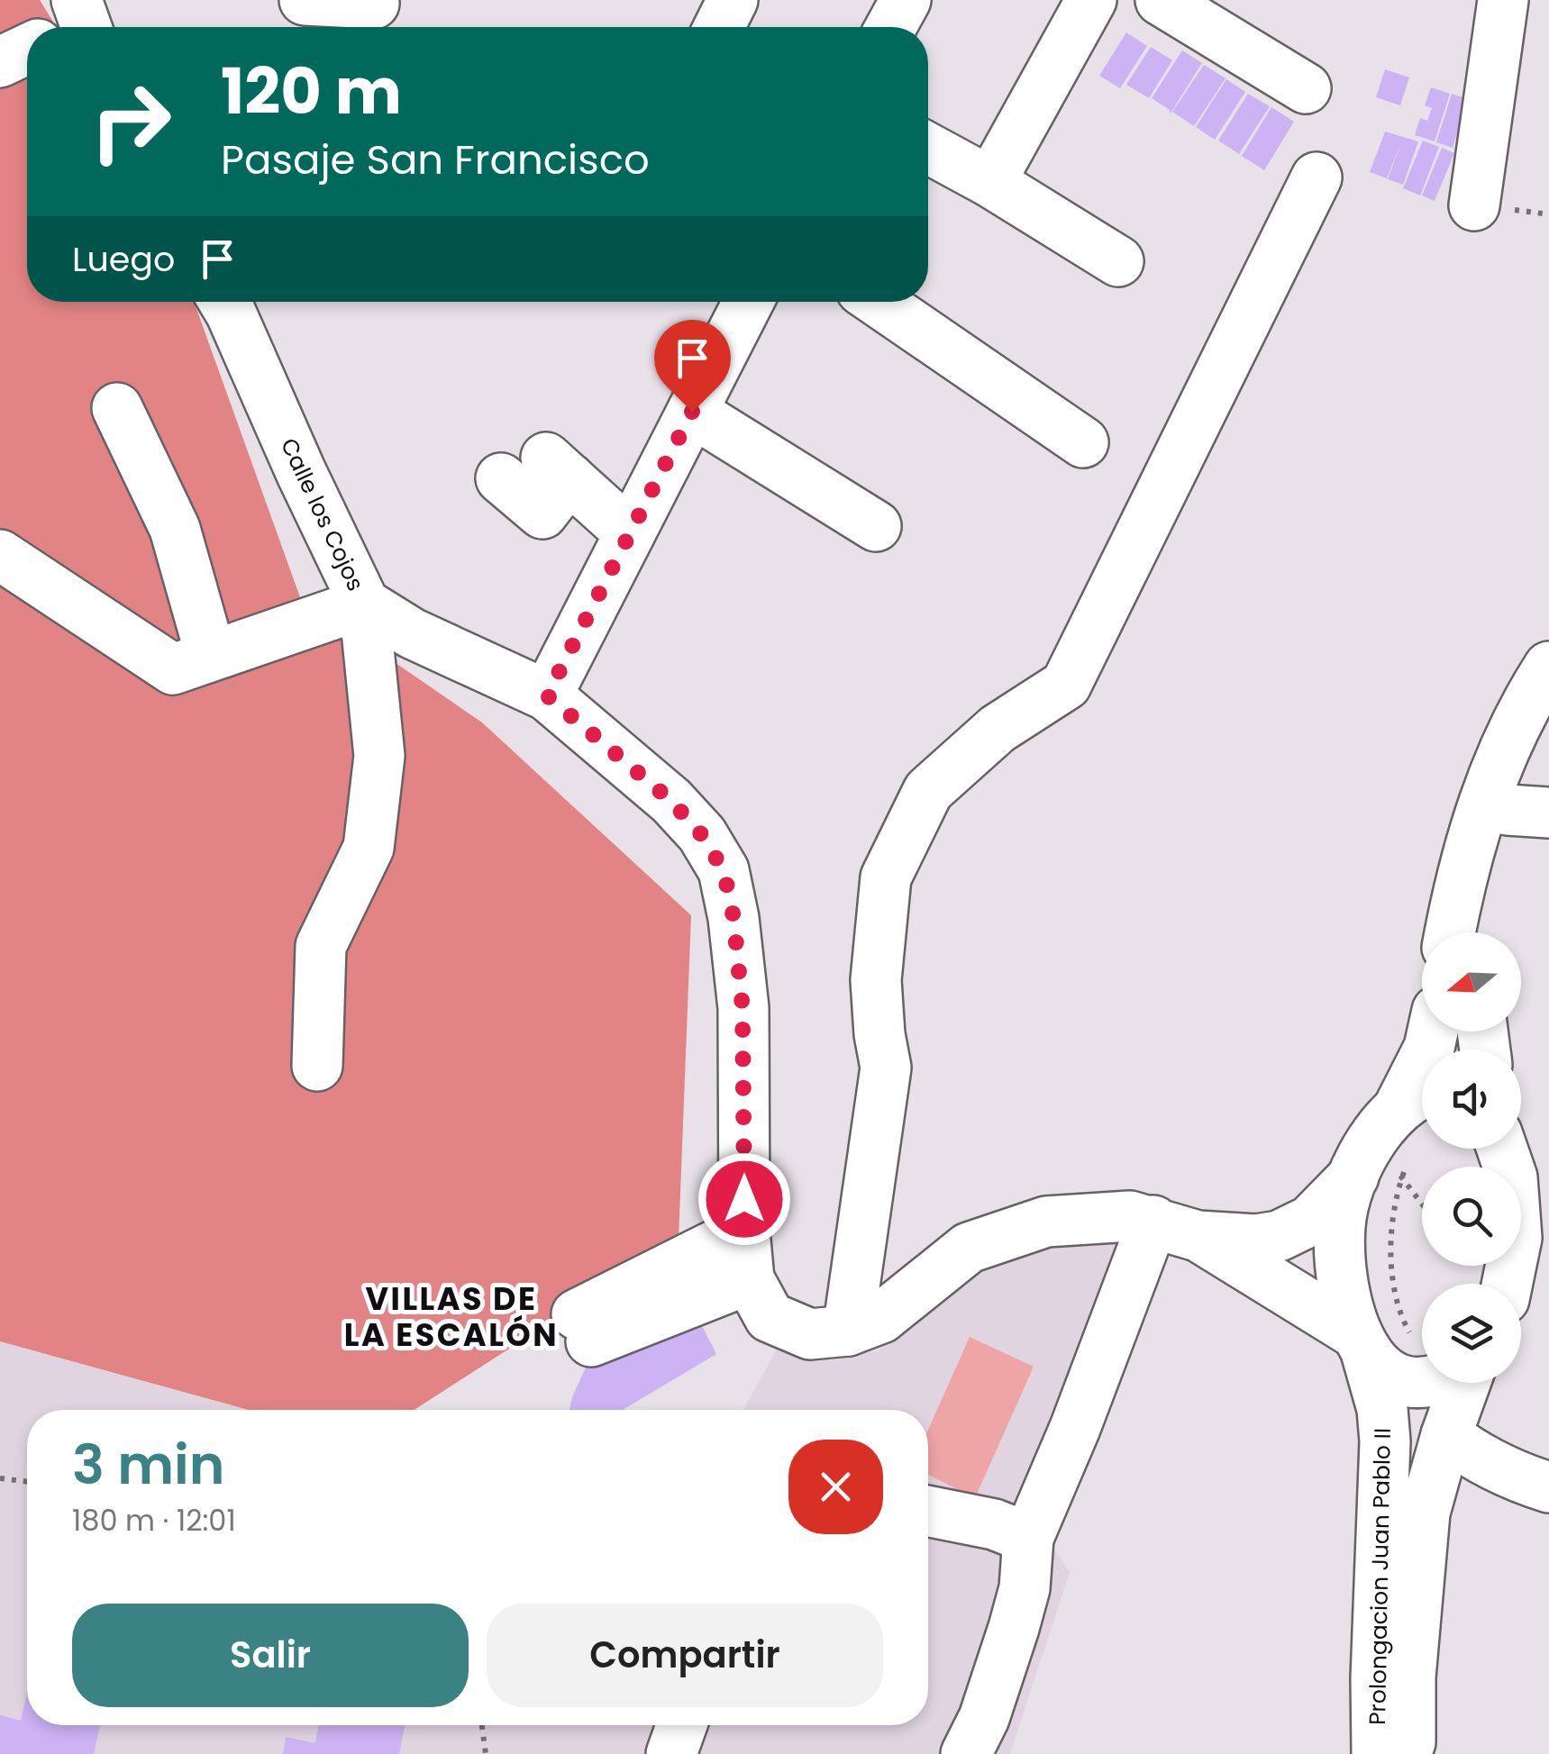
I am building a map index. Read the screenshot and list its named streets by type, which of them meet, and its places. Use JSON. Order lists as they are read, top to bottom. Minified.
{"streets":{"street":["Calle los Cojos","Prolongacion Juan Pablo II"]},"crossings":[["Calle los Cojos","Prolongacion Juan Pablo II"]],"districts":["VILLAS DE LA ESCALÓN"],"north":"left","page":{"turn":["120 m","Pasaje San Francisco"],"then":"Luego","heading":["3 min","180 m · 12:01"],"buttons":["Salir","Compartir"]}}
